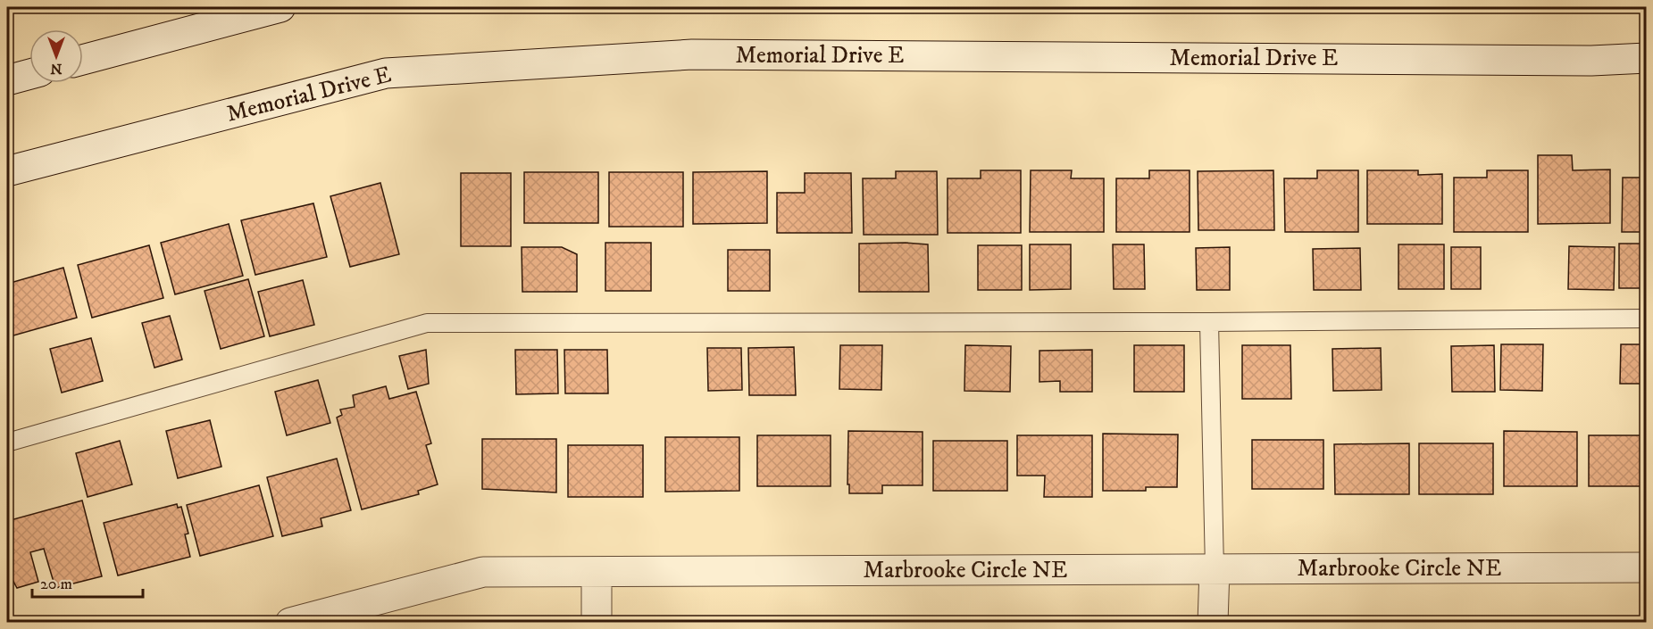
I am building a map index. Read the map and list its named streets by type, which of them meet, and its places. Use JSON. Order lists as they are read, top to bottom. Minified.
{"streets":{"main road":["Memorial Drive E","Marbrooke Circle NE"]},"scale_bar":"20 m","north":"bottom"}
